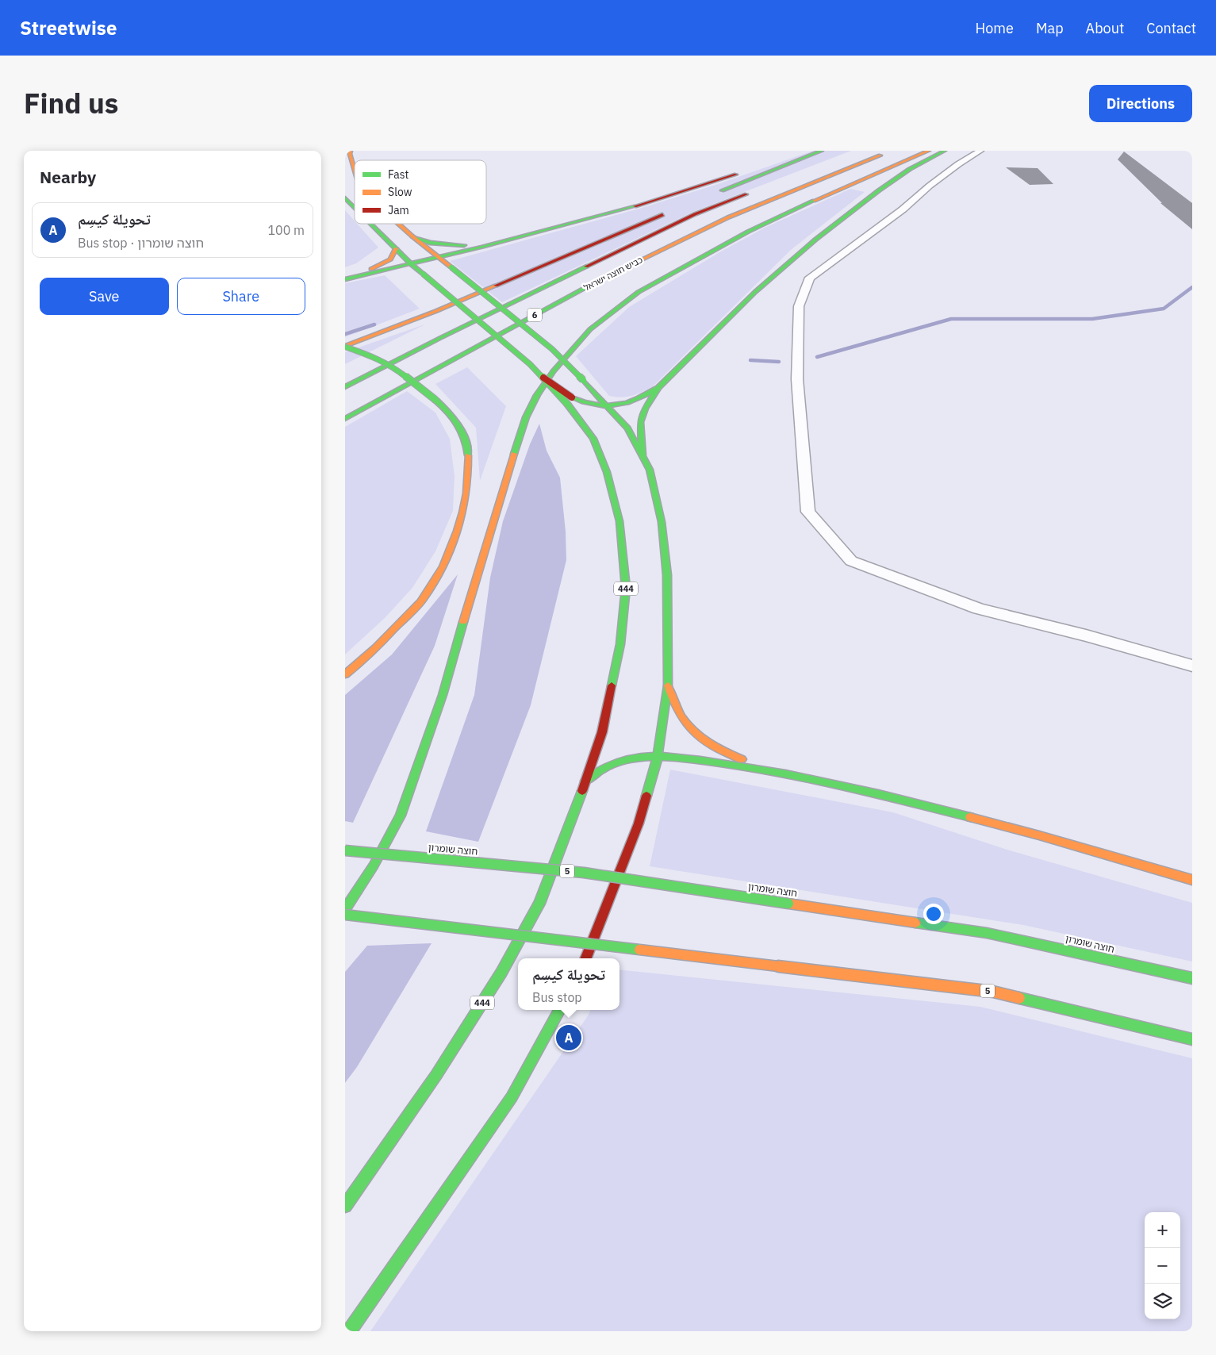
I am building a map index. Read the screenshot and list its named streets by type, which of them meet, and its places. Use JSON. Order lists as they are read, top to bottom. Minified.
{"streets":{"main road":["כביש חוצה ישראל","6","444","חוצה שומרון","5"]},"legend":["Fast","Slow","Jam"],"page":{"header":"Streetwise","nav":["Home","Map","About","Contact"],"title":"Find us","buttons":["Directions",["Save","Share"]],"heading":"Nearby","list":[{"mark":"A","name":"تحويلة كيسِم","note":"Bus stop · חוצה שומרון","value":"100 m"}],"popup":["تحويلة كيسِم","Bus stop"],"pins":"A","map_buttons":["+","−"]}}
